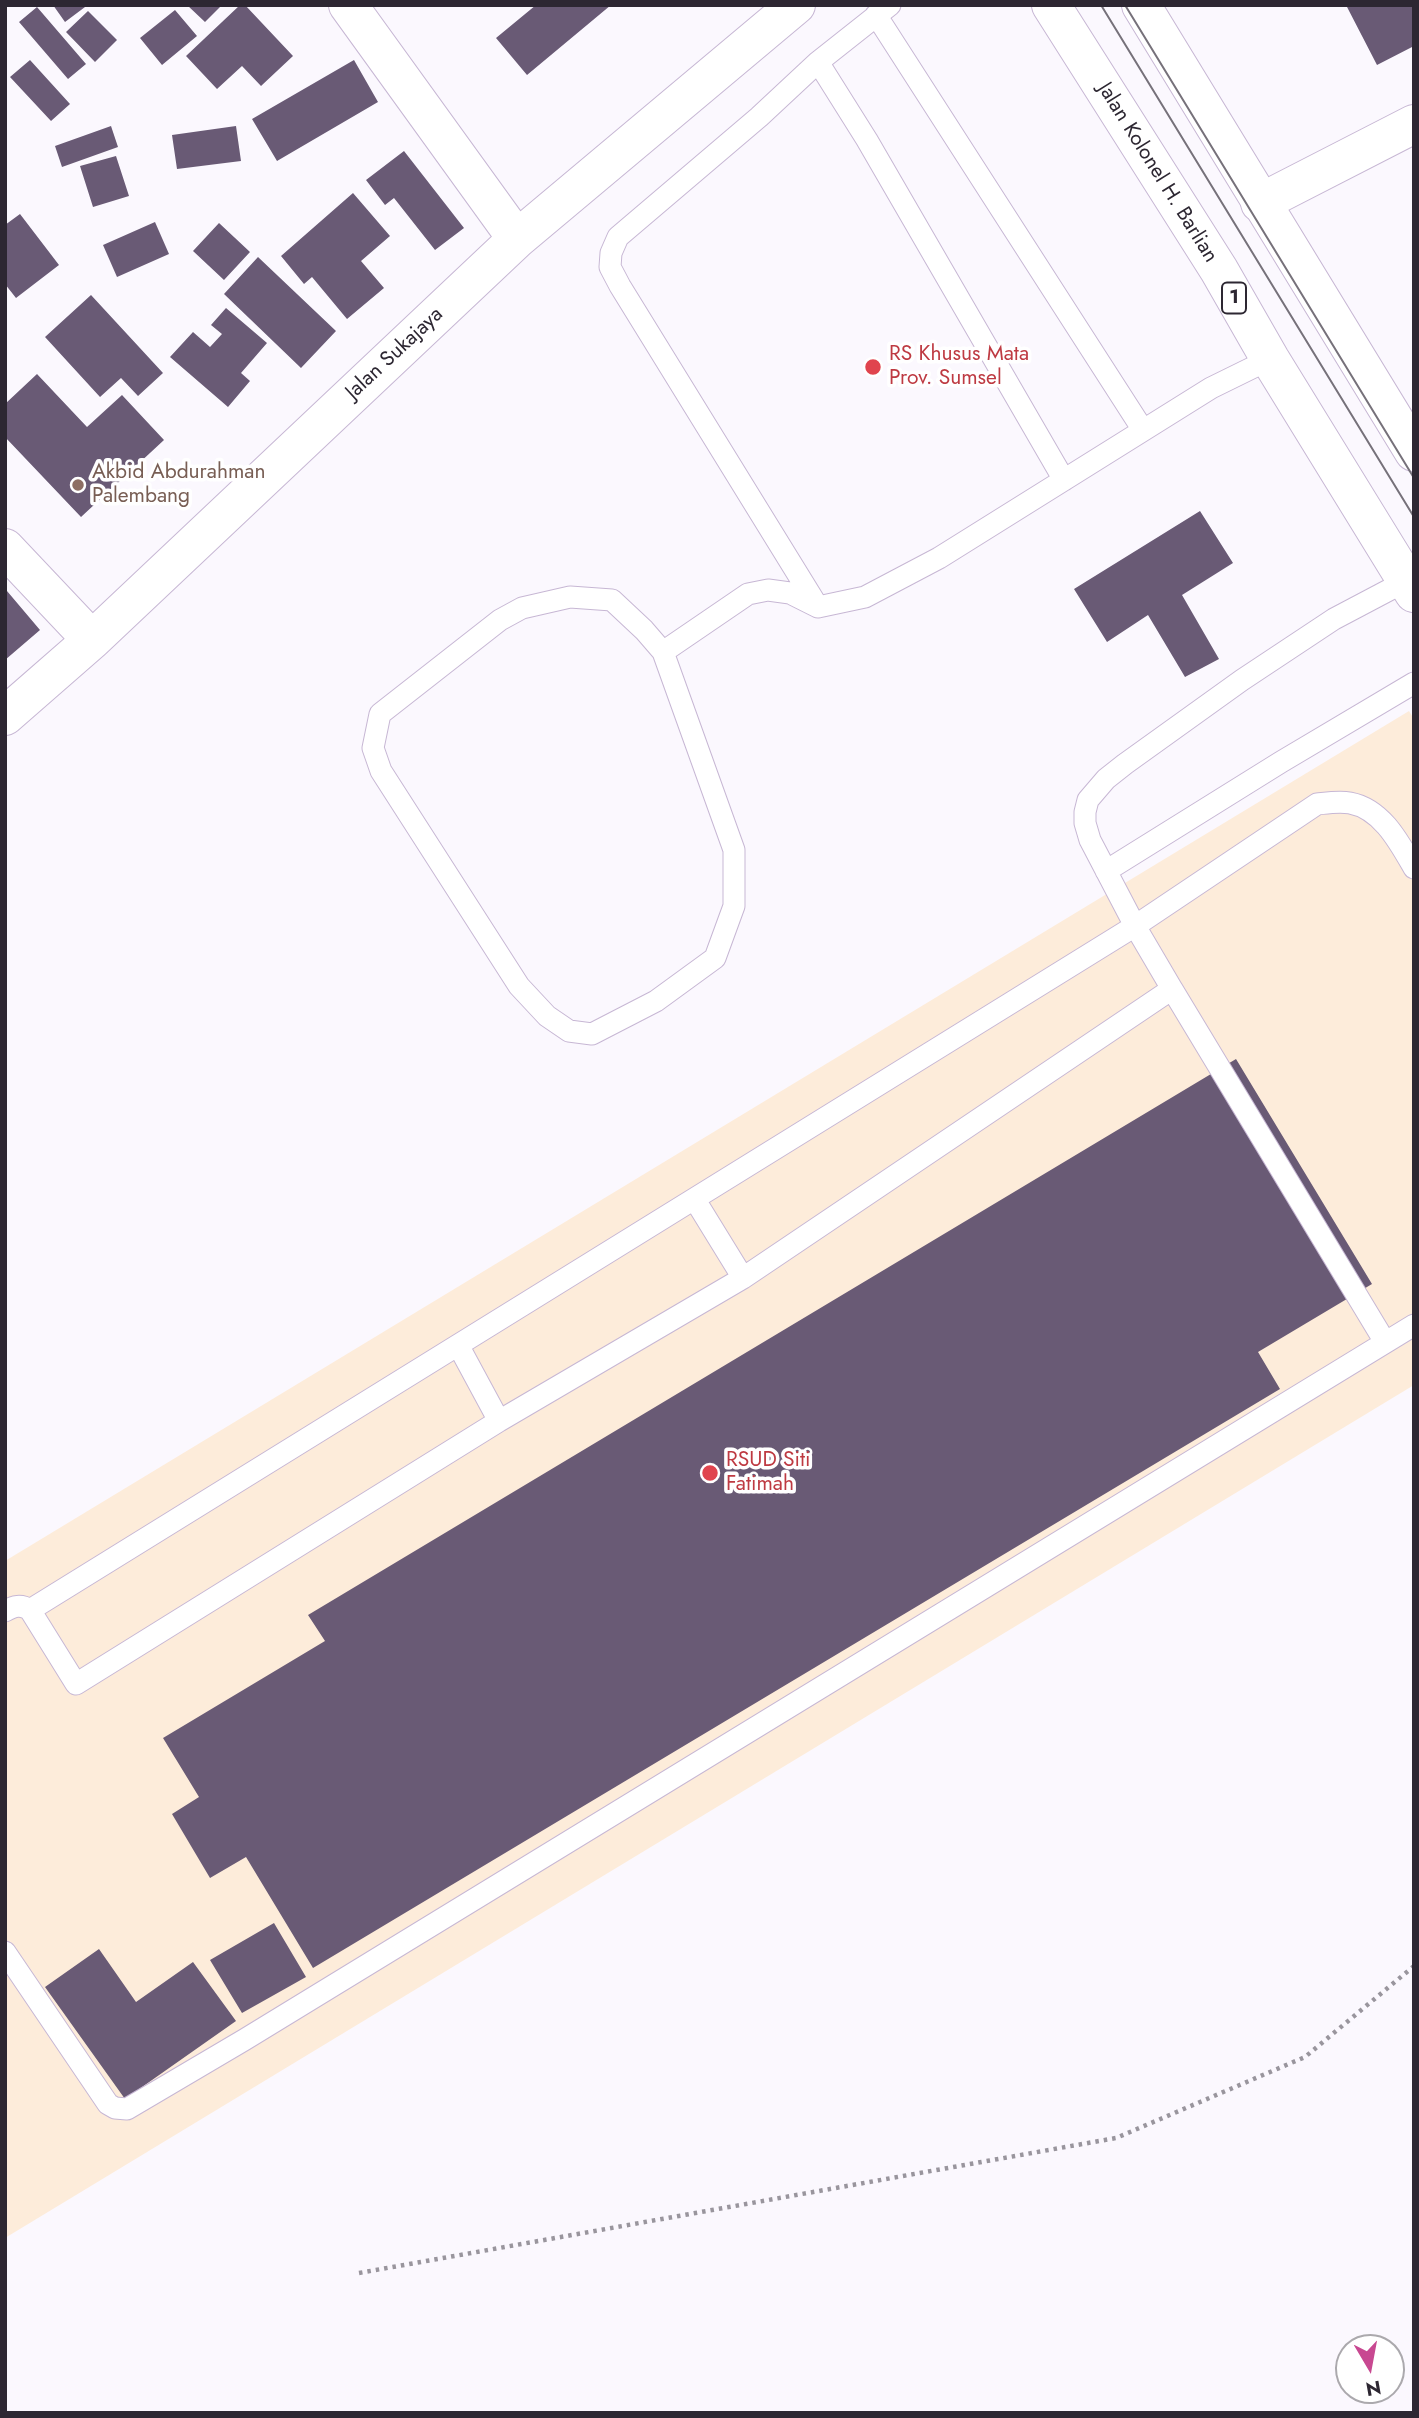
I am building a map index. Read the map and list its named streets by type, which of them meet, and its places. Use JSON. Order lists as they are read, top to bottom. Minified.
{"streets":{"main road":["Jalan Kolonel H. Barlian","1","Jalan Sukajaya"]},"places":["RS Khusus Mata Prov. Sumsel","Akbid Abdurahman Palembang","RSUD Siti Fatimah"],"north":"bottom"}
